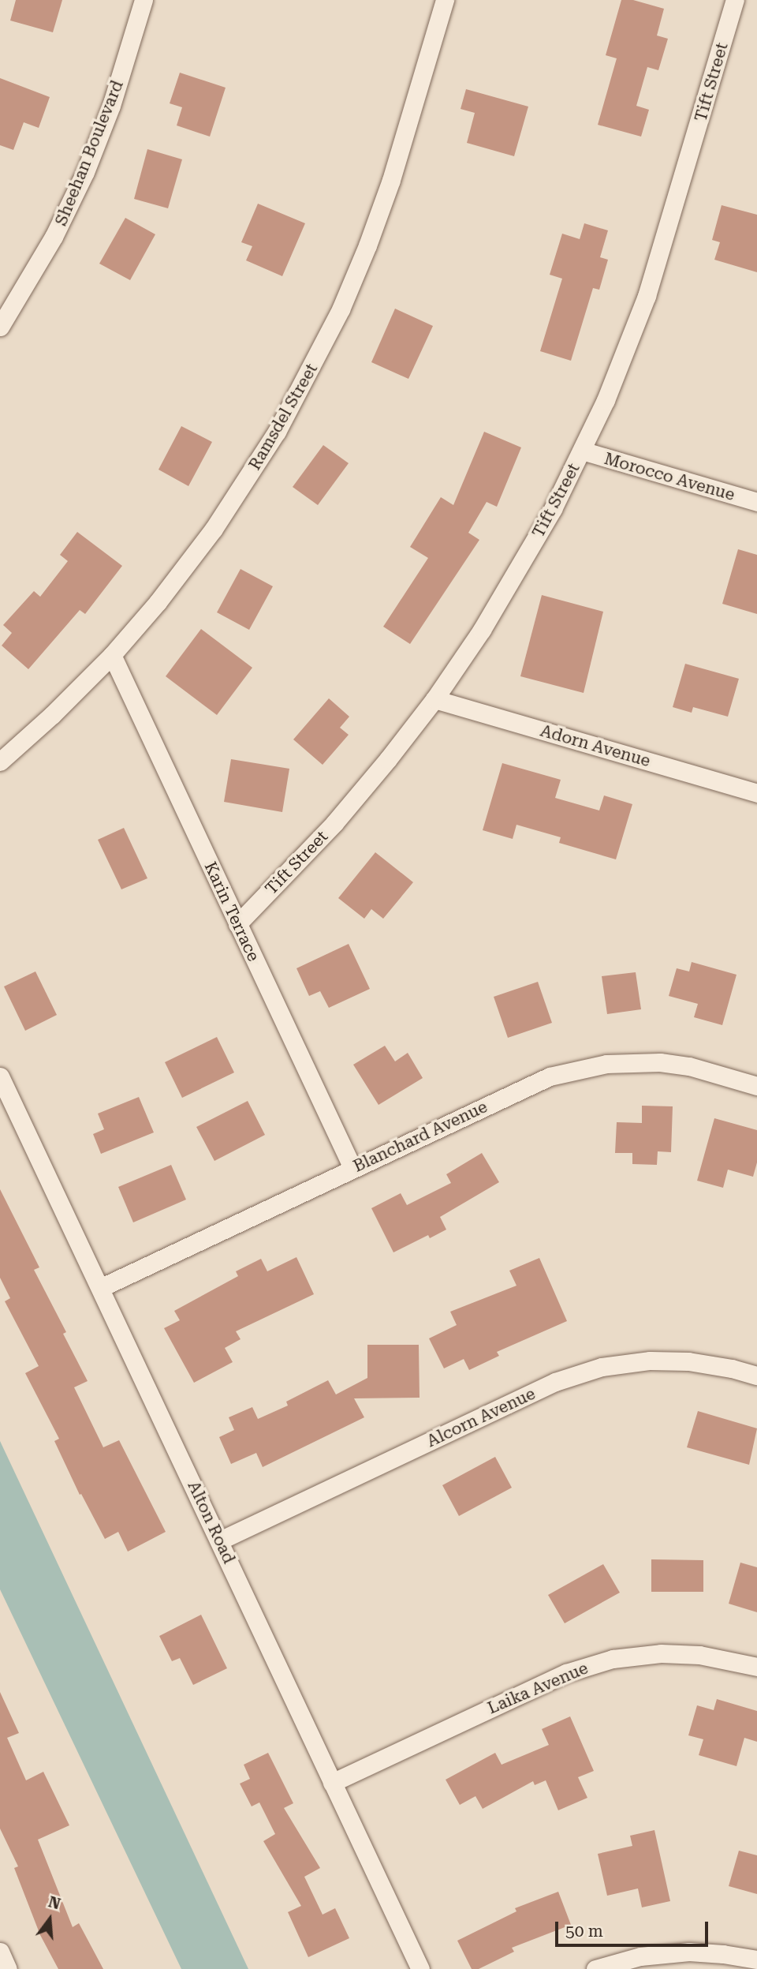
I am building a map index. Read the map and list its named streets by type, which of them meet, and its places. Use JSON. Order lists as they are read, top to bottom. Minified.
{"streets":{"street":["Tift Street","Sheehan Boulevard","Ramsdel Street","Morocco Avenue","Adorn Avenue","Karin Terrace","Blanchard Avenue","Alcorn Avenue","Alton Road","Laika Avenue"]},"crossings":[["Tift Street","Morocco Avenue"],["Tift Street","Adorn Avenue"],["Tift Street","Karin Terrace"],["Ramsdel Street","Karin Terrace"],["Karin Terrace","Blanchard Avenue"],["Blanchard Avenue","Alton Road"],["Alcorn Avenue","Alton Road"],["Alton Road","Laika Avenue"]],"scale_bar":"50 m","north":"top"}
